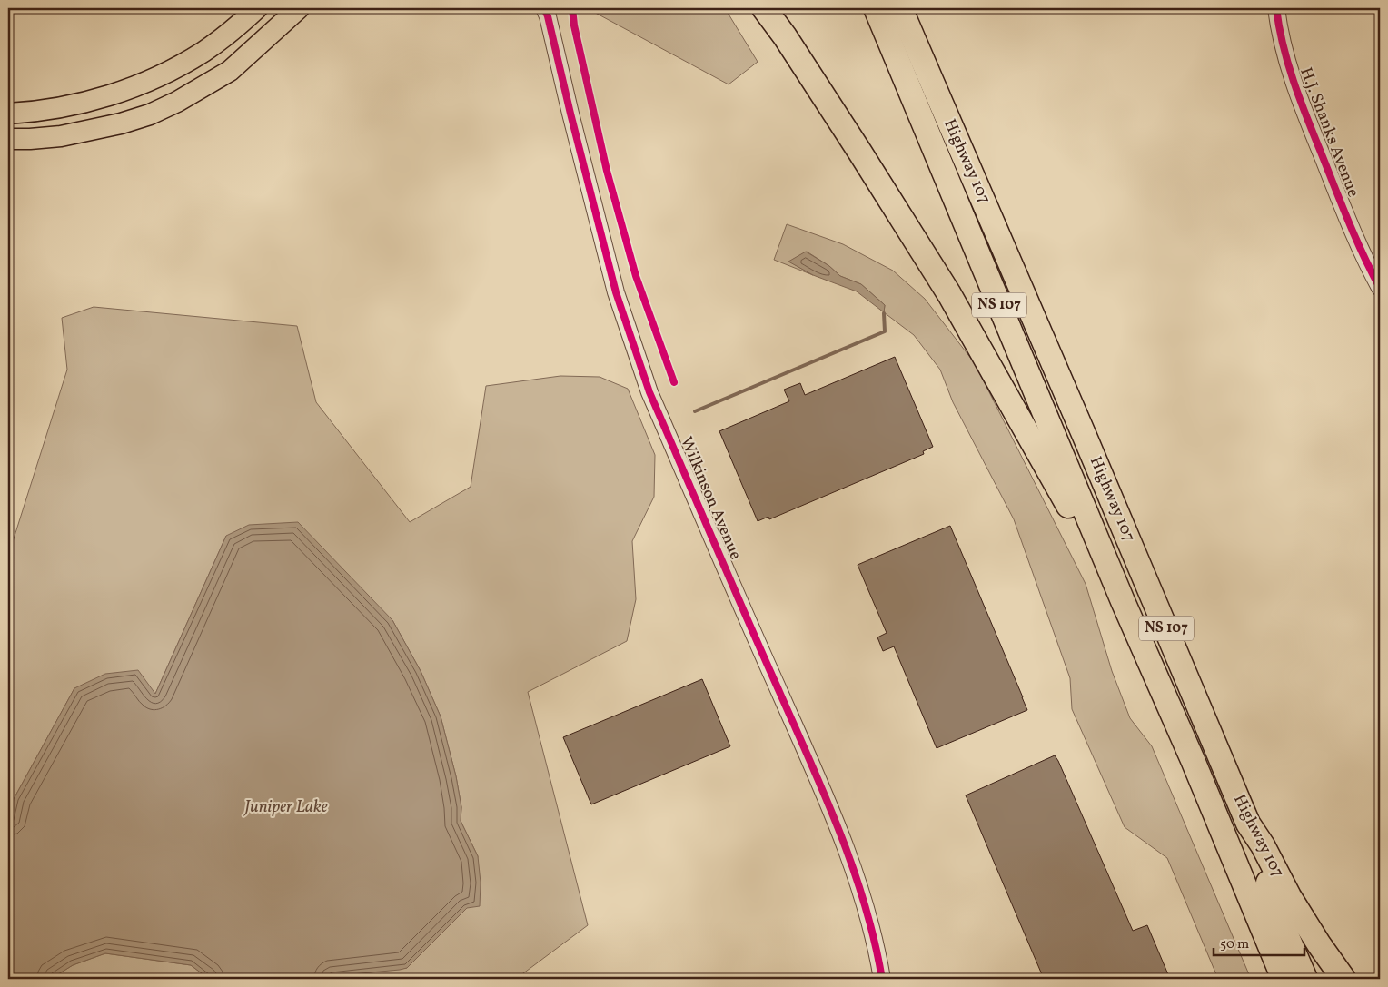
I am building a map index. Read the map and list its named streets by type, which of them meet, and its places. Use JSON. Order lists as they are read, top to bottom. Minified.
{"streets":{"highway":["Highway 107","NS 107"],"street":["H.J. Shanks Avenue","Wilkinson Avenue"]},"water":["Juniper Lake"],"scale_bar":"50 m"}
